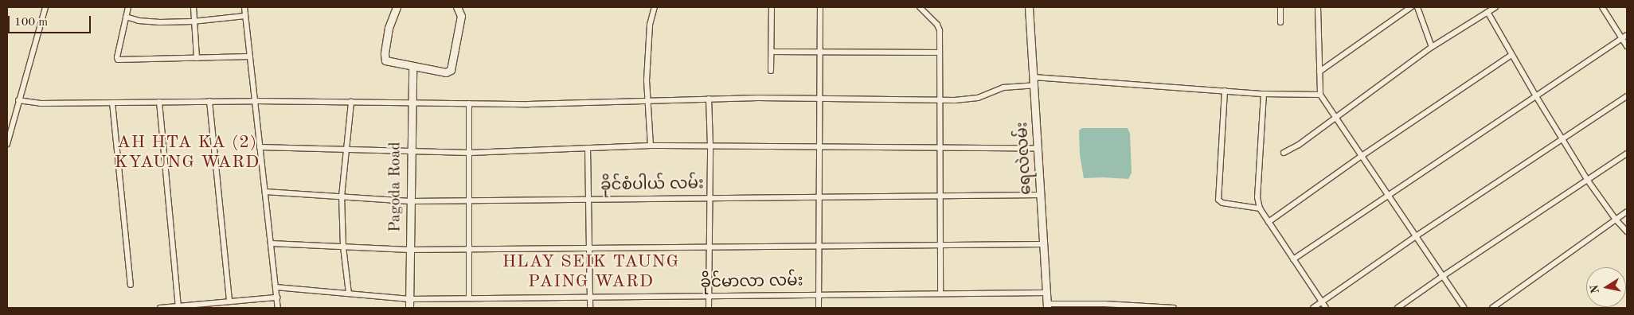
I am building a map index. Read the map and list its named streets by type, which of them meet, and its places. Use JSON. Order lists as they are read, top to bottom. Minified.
{"streets":{"main road":["ရေလဲလမ်း","Pagoda Road"],"street":["ခိုင်စံပါယ် လမ်း","ခိုင်မာလာ လမ်း"]},"crossings":[["ရေလဲလမ်း","ခိုင်စံပါယ် လမ်း"],["ရေလဲလမ်း","ခိုင်မာလာ လမ်း"],["ခိုင်စံပါယ် လမ်း","Pagoda Road"],["Pagoda Road","ခိုင်မာလာ လမ်း"]],"districts":["AH HTA KA (2) KYAUNG WARD","HLAY SEIK TAUNG PAING WARD"],"scale_bar":"100 m","north":"left"}
